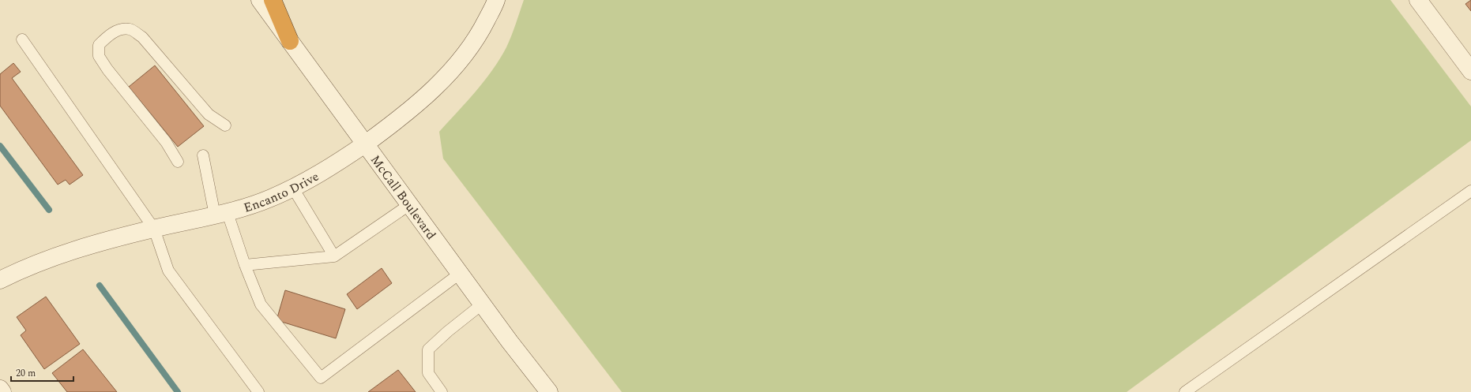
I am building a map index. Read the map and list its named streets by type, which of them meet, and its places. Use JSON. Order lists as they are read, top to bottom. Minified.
{"streets":{"main road":["Encanto Drive","McCall Boulevard"]},"crossings":[["Encanto Drive","McCall Boulevard"]],"scale_bar":"20 m"}
